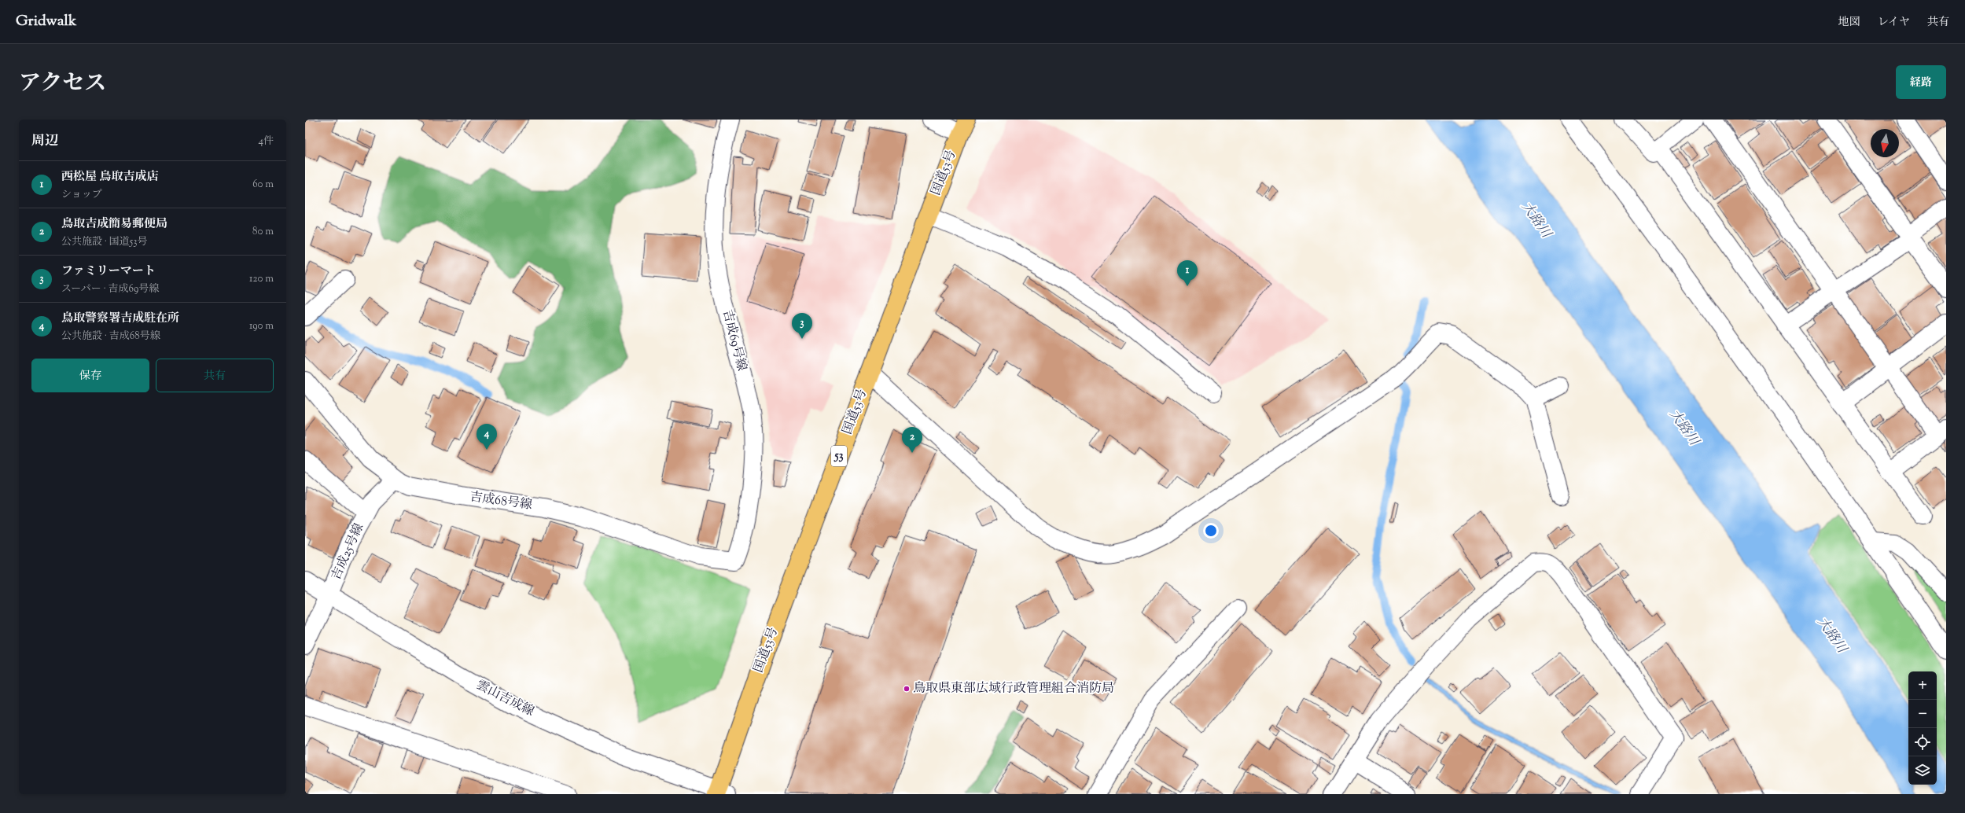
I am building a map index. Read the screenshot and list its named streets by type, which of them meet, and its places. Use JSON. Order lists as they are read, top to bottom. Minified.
{"streets":{"highway":["国道53号","53"],"street":["吉成69号線","吉成68号線","吉成25号線","雲山吉成線"]},"crossings":[["国道53号","雲山吉成線"],["吉成69号線","吉成68号線"],["吉成25号線","雲山吉成線"]],"water":["大路川"],"places":["鳥取県東部広域行政管理組合消防局"],"north":"bottom","page":{"header":"Gridwalk","nav":["地図","レイヤ","共有"],"title":"アクセス","buttons":["経路",["保存","共有"]],"heading":["周辺","4件"],"list":[{"mark":"1","name":"西松屋 鳥取吉成店","note":"ショップ","value":"60 m"},{"mark":"2","name":"鳥取吉成簡易郵便局","note":"公共施設 · 国道53号","value":"80 m"},{"mark":"3","name":"ファミリーマート","note":"スーパー · 吉成69号線","value":"120 m"},{"mark":"4","name":"鳥取警察署吉成駐在所","note":"公共施設 · 吉成68号線","value":"190 m"}],"pins":["1","3","4","2"],"map_buttons":["+","−"]}}
